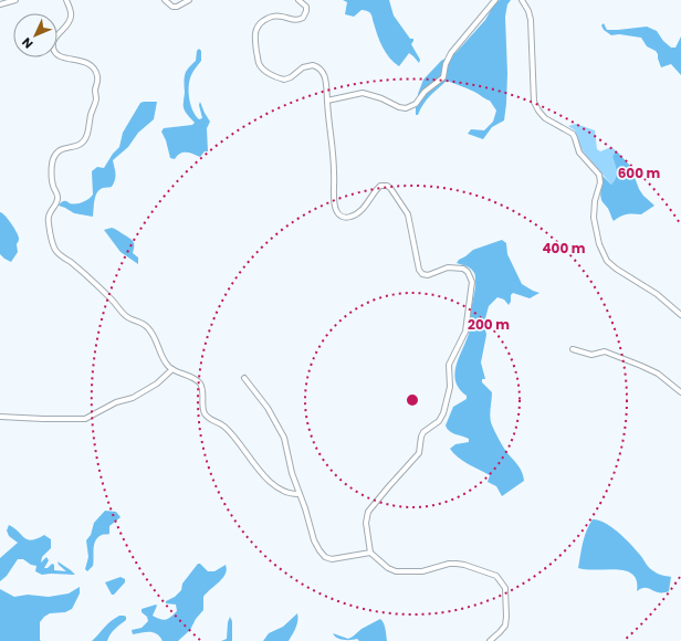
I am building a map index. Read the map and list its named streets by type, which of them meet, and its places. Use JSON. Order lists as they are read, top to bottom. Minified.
{"north":"bottom left","rings":["600 m","400 m","200 m"]}
